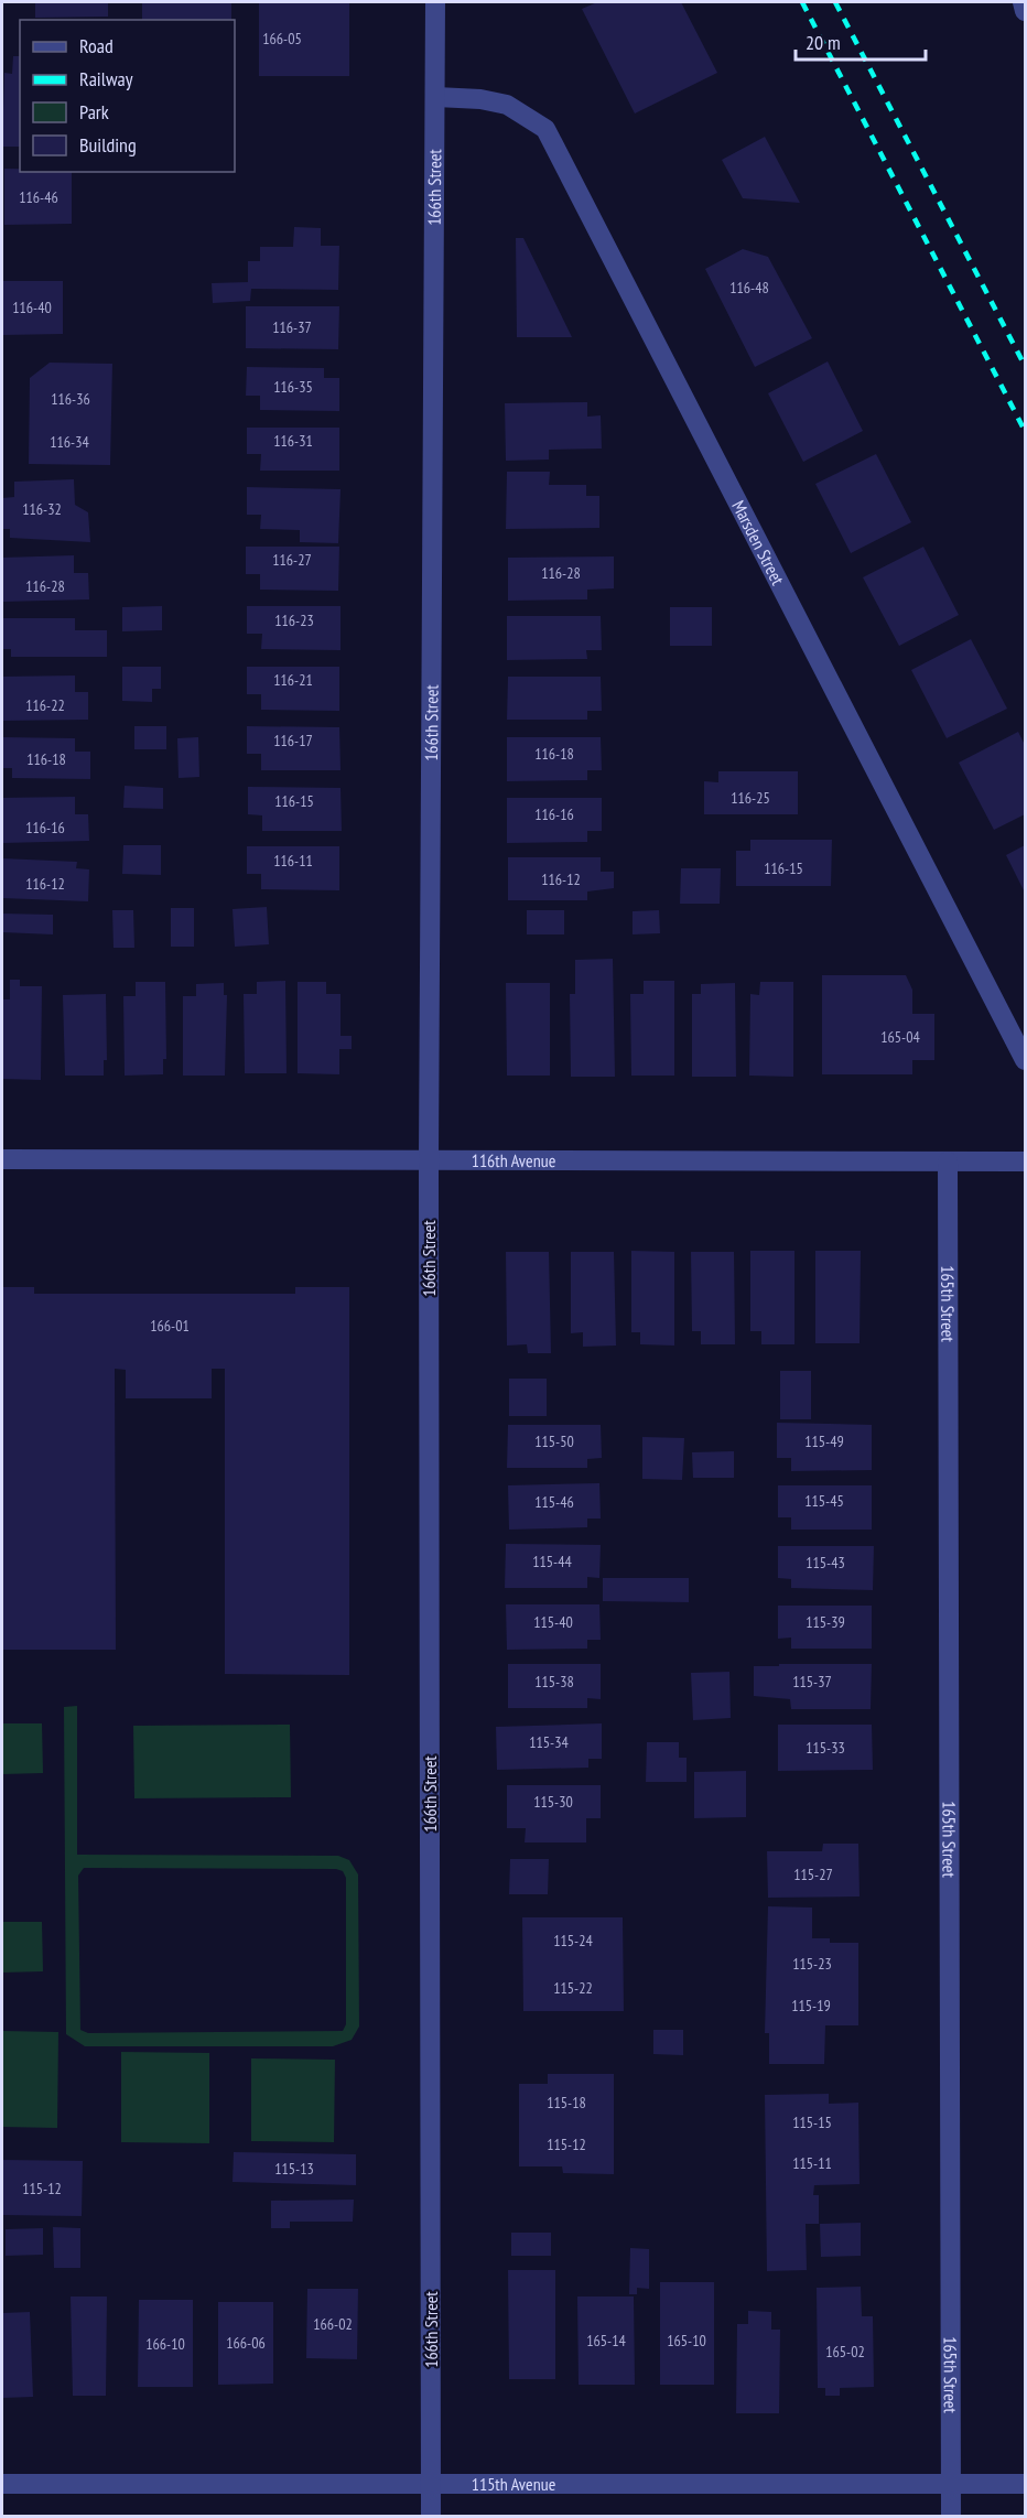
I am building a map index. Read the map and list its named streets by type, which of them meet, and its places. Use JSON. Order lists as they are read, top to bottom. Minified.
{"streets":{"street":["166th Street","Marsden Street","116th Avenue","165th Street","115th Avenue"]},"crossings":[["166th Street","Marsden Street"],["166th Street","116th Avenue"],["166th Street","115th Avenue"],["116th Avenue","165th Street"],["165th Street","115th Avenue"]],"house_numbers":["166-05","116-46","116-48","116-40","116-37","116-35","116-36","116-31","116-34","116-32","116-27","116-28","116-28","116-23","116-21","116-22","116-17","116-18","116-18","116-25","116-15","116-16","116-16","116-11","116-15","116-12","116-12","165-04","166-01","115-50","115-49","115-45","115-46","115-44","115-43","115-40","115-39","115-38","115-37","115-34","115-33","115-30","115-27","115-24","115-23","115-22","115-19","115-18","115-15","115-12","115-11","115-13","115-12","166-02","165-14","165-10","166-06","166-10","165-02"],"legend":["Road","Railway","Park","Building"],"scale_bar":"20 m"}
